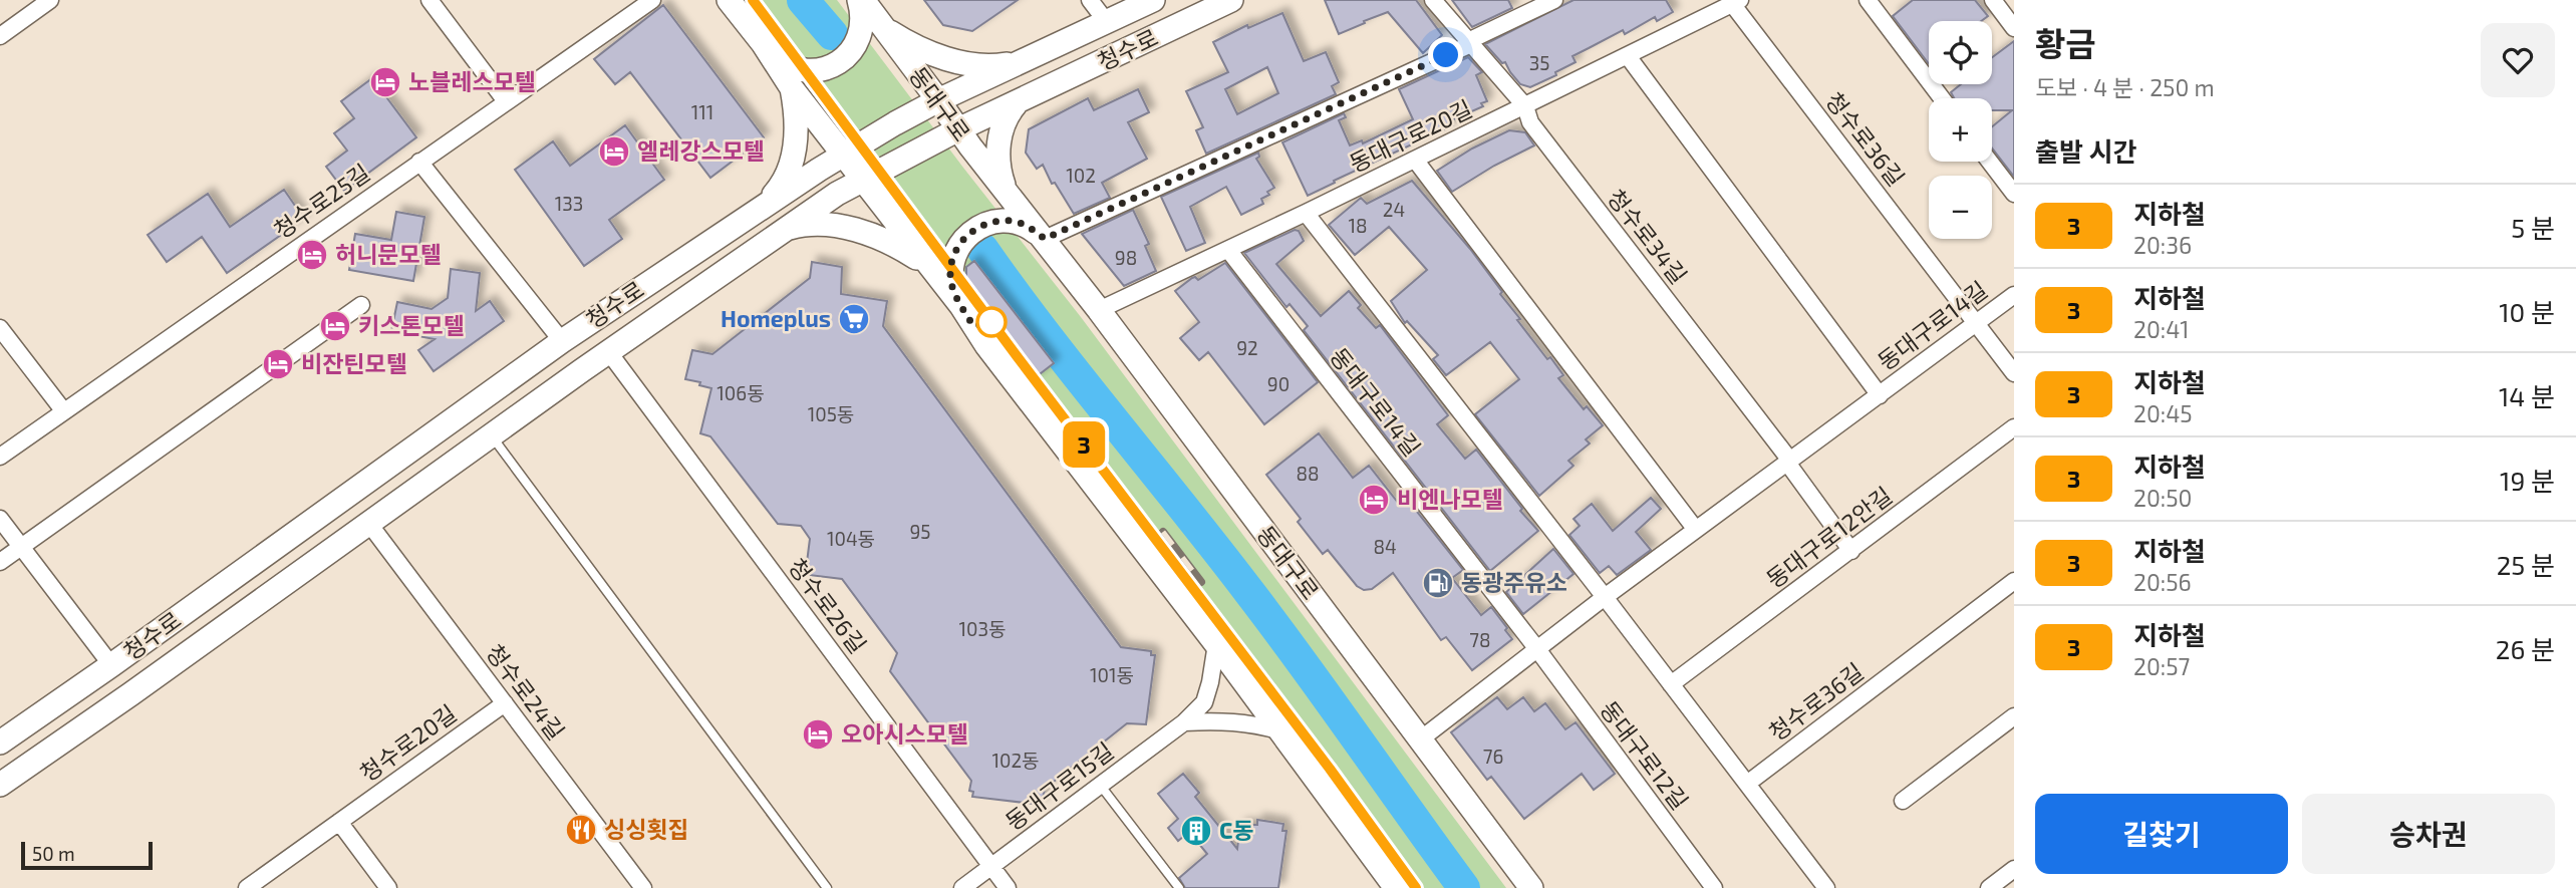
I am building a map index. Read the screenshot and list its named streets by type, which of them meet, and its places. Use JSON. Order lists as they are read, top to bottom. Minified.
{"streets":{"main road":["청수로","동대구로"],"street":["동대구로20길","청수로36길","청수로25길","청수로34길","동대구로14길","동대구로12안길","청수로26길","청수로24길","청수로20길","동대구로12길","동대구로15길"]},"crossings":[["청수로","동대구로"],["청수로","청수로26길"],["청수로","청수로24길"],["동대구로","동대구로20길"],["동대구로","동대구로14길"],["동대구로20길","청수로36길"],["동대구로20길","청수로34길"],["동대구로20길","동대구로14길"],["청수로36길","동대구로14길"],["청수로34길","동대구로14길"],["동대구로14길","동대구로12길"],["청수로26길","동대구로15길"],["청수로24길","청수로20길"]],"places":{"hotel":["노블레스모텔","엘레강스모텔","허니문모텔","키스톤모텔","비잔틴모텔","비엔나모텔","오아시스모텔"],"supermarket":["Homeplus"],"fuel station":["동광주유소"],"restaurant":["싱싱횟집"],"building":["C동"]},"lines":["metro line 3"],"house_numbers":["35","111","102","133","24","18","98","92","90","106동","105동","88","95","104동","84","103동","78","101동","76","102동"],"scale_bar":"50 m","page":{"on_map":"3","heading":[["황금","도보 · 4 분 · 250 m"],"출발 시간"],"map_buttons":["+","−"],"list":[{"mark":"3","name":"지하철","note":"20:36","value":"5 분"},{"mark":"3","name":"지하철","note":"20:41","value":"10 분"},{"mark":"3","name":"지하철","note":"20:45","value":"14 분"},{"mark":"3","name":"지하철","note":"20:50","value":"19 분"},{"mark":"3","name":"지하철","note":"20:56","value":"25 분"},{"mark":"3","name":"지하철","note":"20:57","value":"26 분"}],"buttons":["길찾기","승차권"],"scale":"50 m"}}
